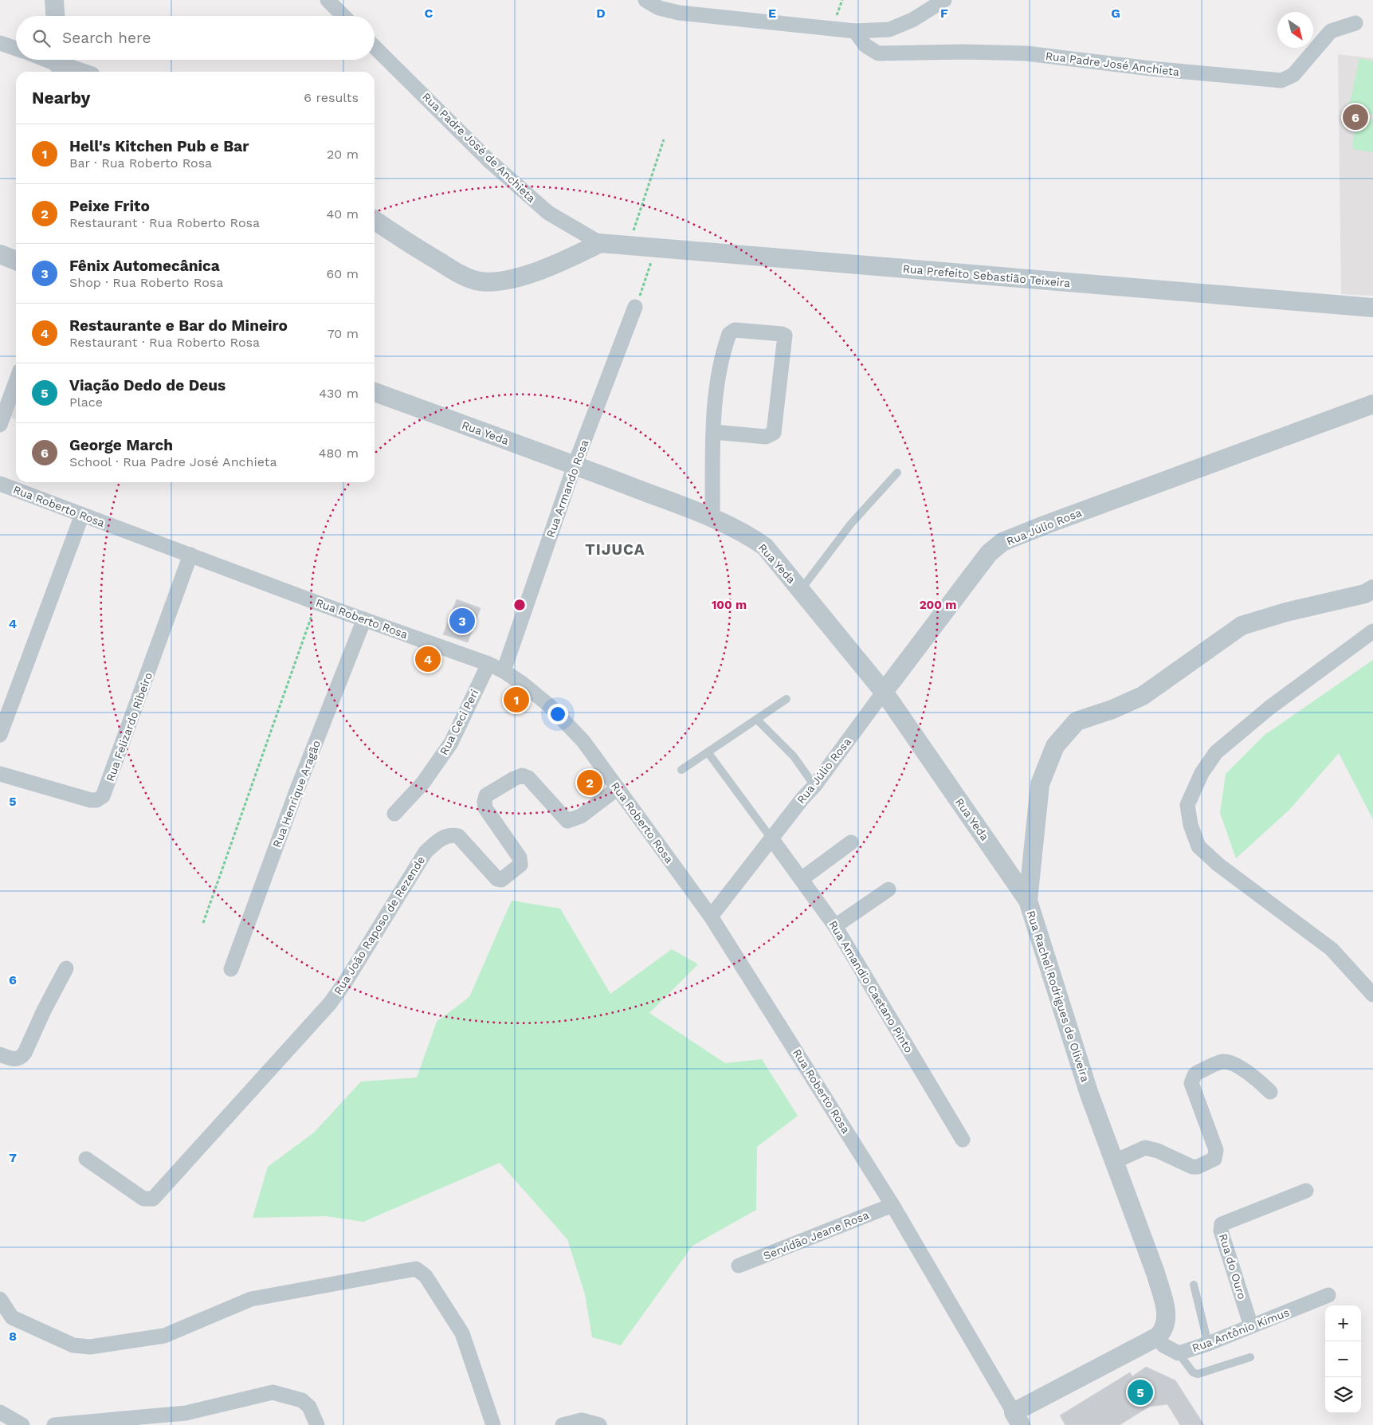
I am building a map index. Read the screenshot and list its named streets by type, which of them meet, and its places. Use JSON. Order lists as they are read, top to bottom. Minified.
{"streets":{"street":["Rua Padre José Anchieta","Rua Padre José de Anchieta","Rua Prefeito Sebastião Teixeira","Rua Yeda","Rua Armando Rosa","Rua Roberto Rosa","Rua Júlio Rosa","Rua Ceci Peri","Rua Felizardo Ribeiro","Rua Henrique Aragão","Rua João Raposo de Rezende","Rua Amandio Caetano Pinto","Rua Rachel Rodrigues de Oliveira","Servidão Jeane Rosa","Rua do Ouro","Rua Antônio Kimus"]},"crossings":[["Rua Padre José de Anchieta","Rua Prefeito Sebastião Teixeira"],["Rua Yeda","Rua Armando Rosa"],["Rua Yeda","Rua Júlio Rosa"],["Rua Yeda","Rua Rachel Rodrigues de Oliveira"],["Rua Armando Rosa","Rua Roberto Rosa"],["Rua Roberto Rosa","Rua Júlio Rosa"],["Rua Roberto Rosa","Rua Ceci Peri"],["Rua Roberto Rosa","Rua Felizardo Ribeiro"],["Rua Roberto Rosa","Rua Henrique Aragão"],["Rua Roberto Rosa","Rua João Raposo de Rezende"],["Rua Roberto Rosa","Servidão Jeane Rosa"],["Rua Júlio Rosa","Rua Amandio Caetano Pinto"],["Rua Rachel Rodrigues de Oliveira","Rua Antônio Kimus"],["Rua do Ouro","Rua Antônio Kimus"]],"districts":["TIJUCA"],"north":"bottom right","page":{"search":"Search here","heading":["Nearby","6 results"],"pins":["6","3","4","1","2","5"],"list":[{"mark":"1","name":"Hell's Kitchen Pub e Bar","note":"Bar · Rua Roberto Rosa","value":"20 m"},{"mark":"2","name":"Peixe Frito","note":"Restaurant · Rua Roberto Rosa","value":"40 m"},{"mark":"3","name":"Fênix Automecânica","note":"Shop · Rua Roberto Rosa","value":"60 m"},{"mark":"4","name":"Restaurante e Bar do Mineiro","note":"Restaurant · Rua Roberto Rosa","value":"70 m"},{"mark":"5","name":"Viação Dedo de Deus","note":"Place","value":"430 m"},{"mark":"6","name":"George March","note":"School · Rua Padre José Anchieta","value":"480 m"}],"map_buttons":["+","−"]},"grid":{"columns":["C","D","E","F","G"],"rows":["4","5","6","7","8"]},"rings":["100 m","200 m"]}
